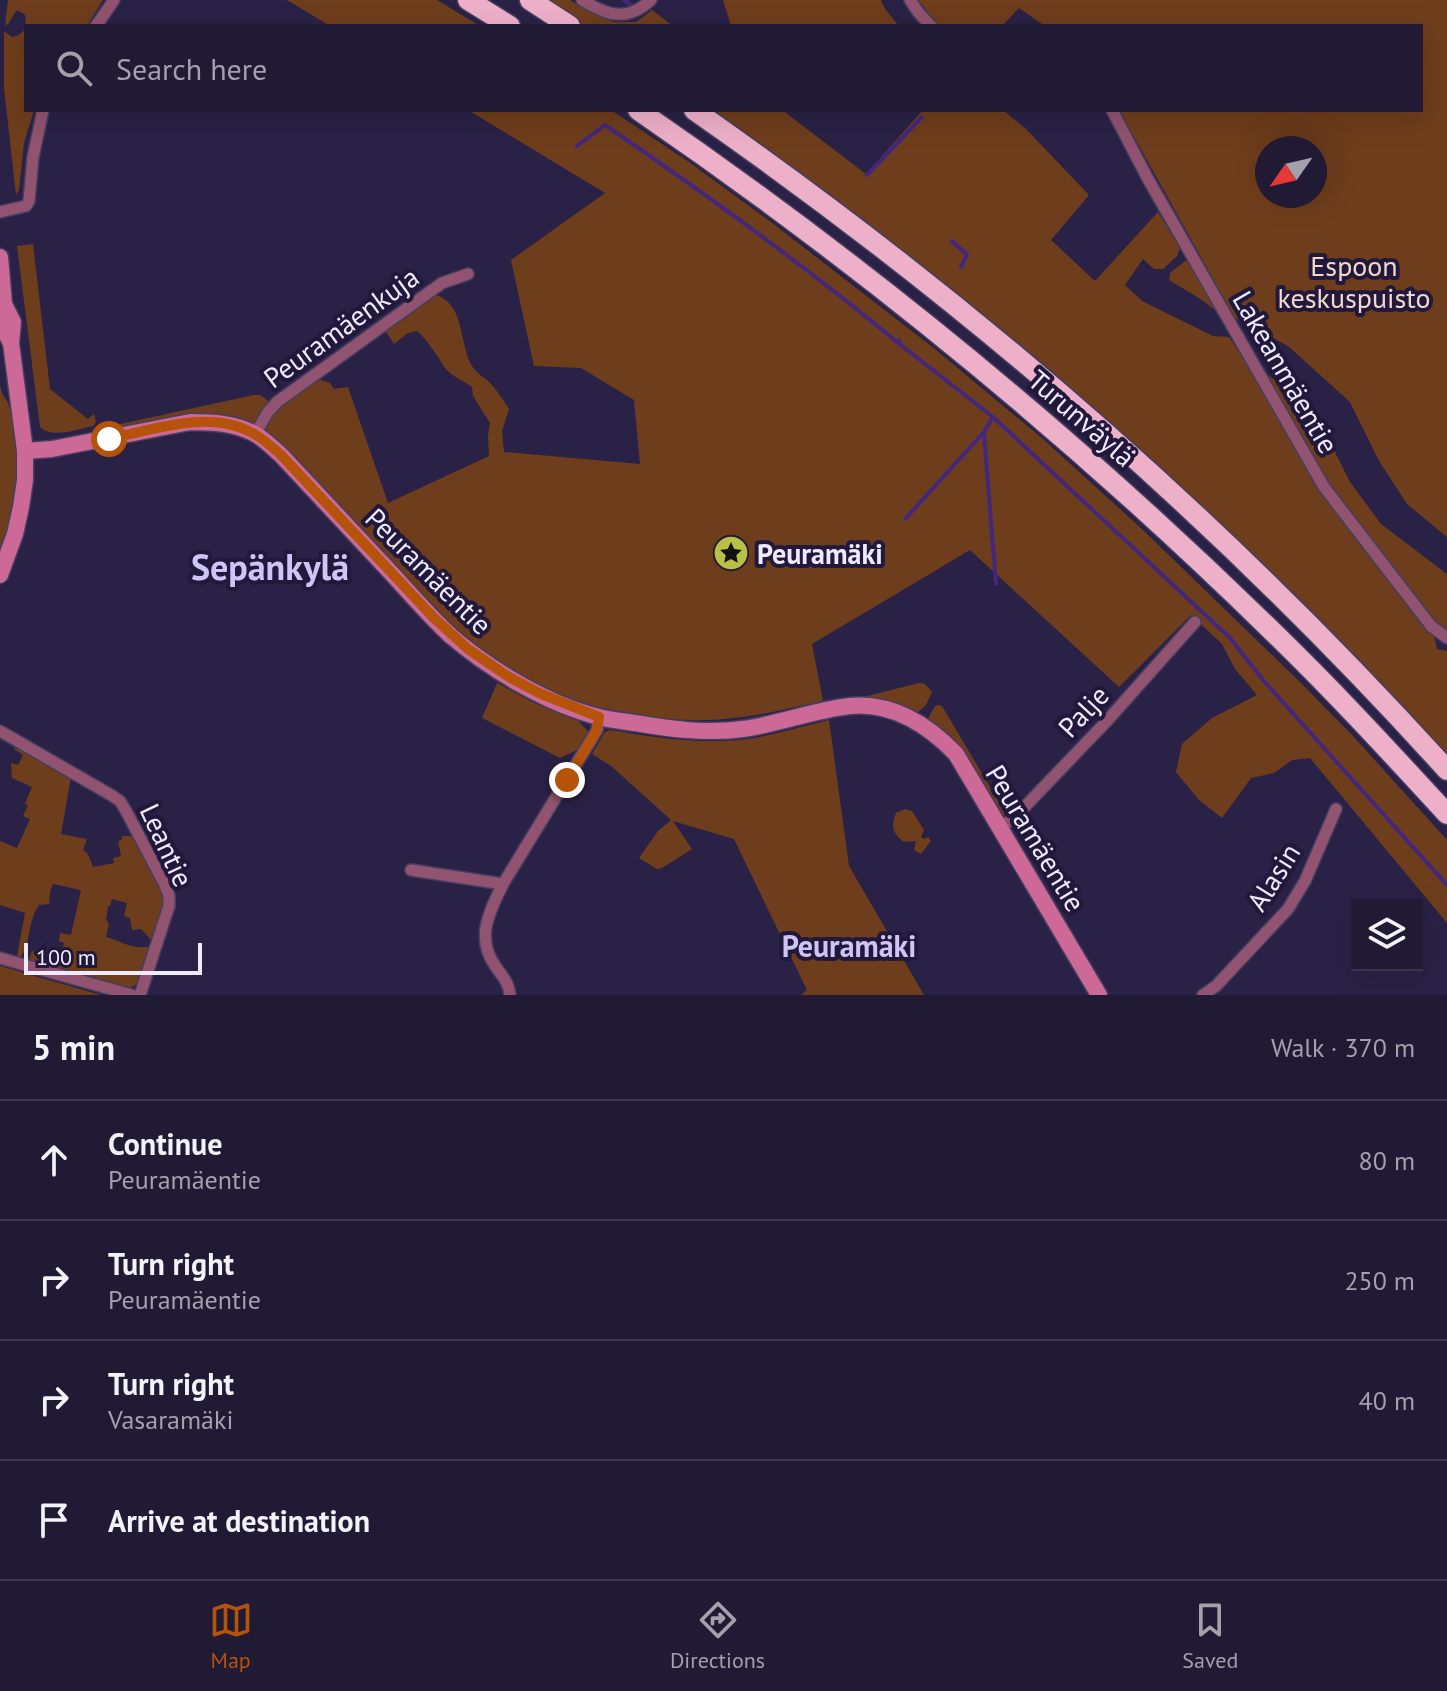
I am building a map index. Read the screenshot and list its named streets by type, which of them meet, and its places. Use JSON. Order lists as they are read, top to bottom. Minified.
{"streets":{"highway":["Turunväylä"],"street":["Peuramäenkuja","Lakeanmäentie","Peuramäentie","Palje","Leantie","Alasin"]},"crossings":[["Peuramäenkuja","Peuramäentie"],["Peuramäentie","Palje"]],"districts":["Sepänkylä","Peuramäki"],"parks":["Espoon keskuspuisto"],"places":{"place":["Peuramäki"]},"scale_bar":"100 m","north":"bottom left","page":{"search":"Search here","scale":"100 m","heading":["5 min","Walk · 370 m"],"list":[["Continue","Peuramäentie","80 m"],["Turn right","Peuramäentie","250 m"],["Turn right","Vasaramäki","40 m"],"Arrive at destination"],"nav":["Map","Directions","Saved"]}}
